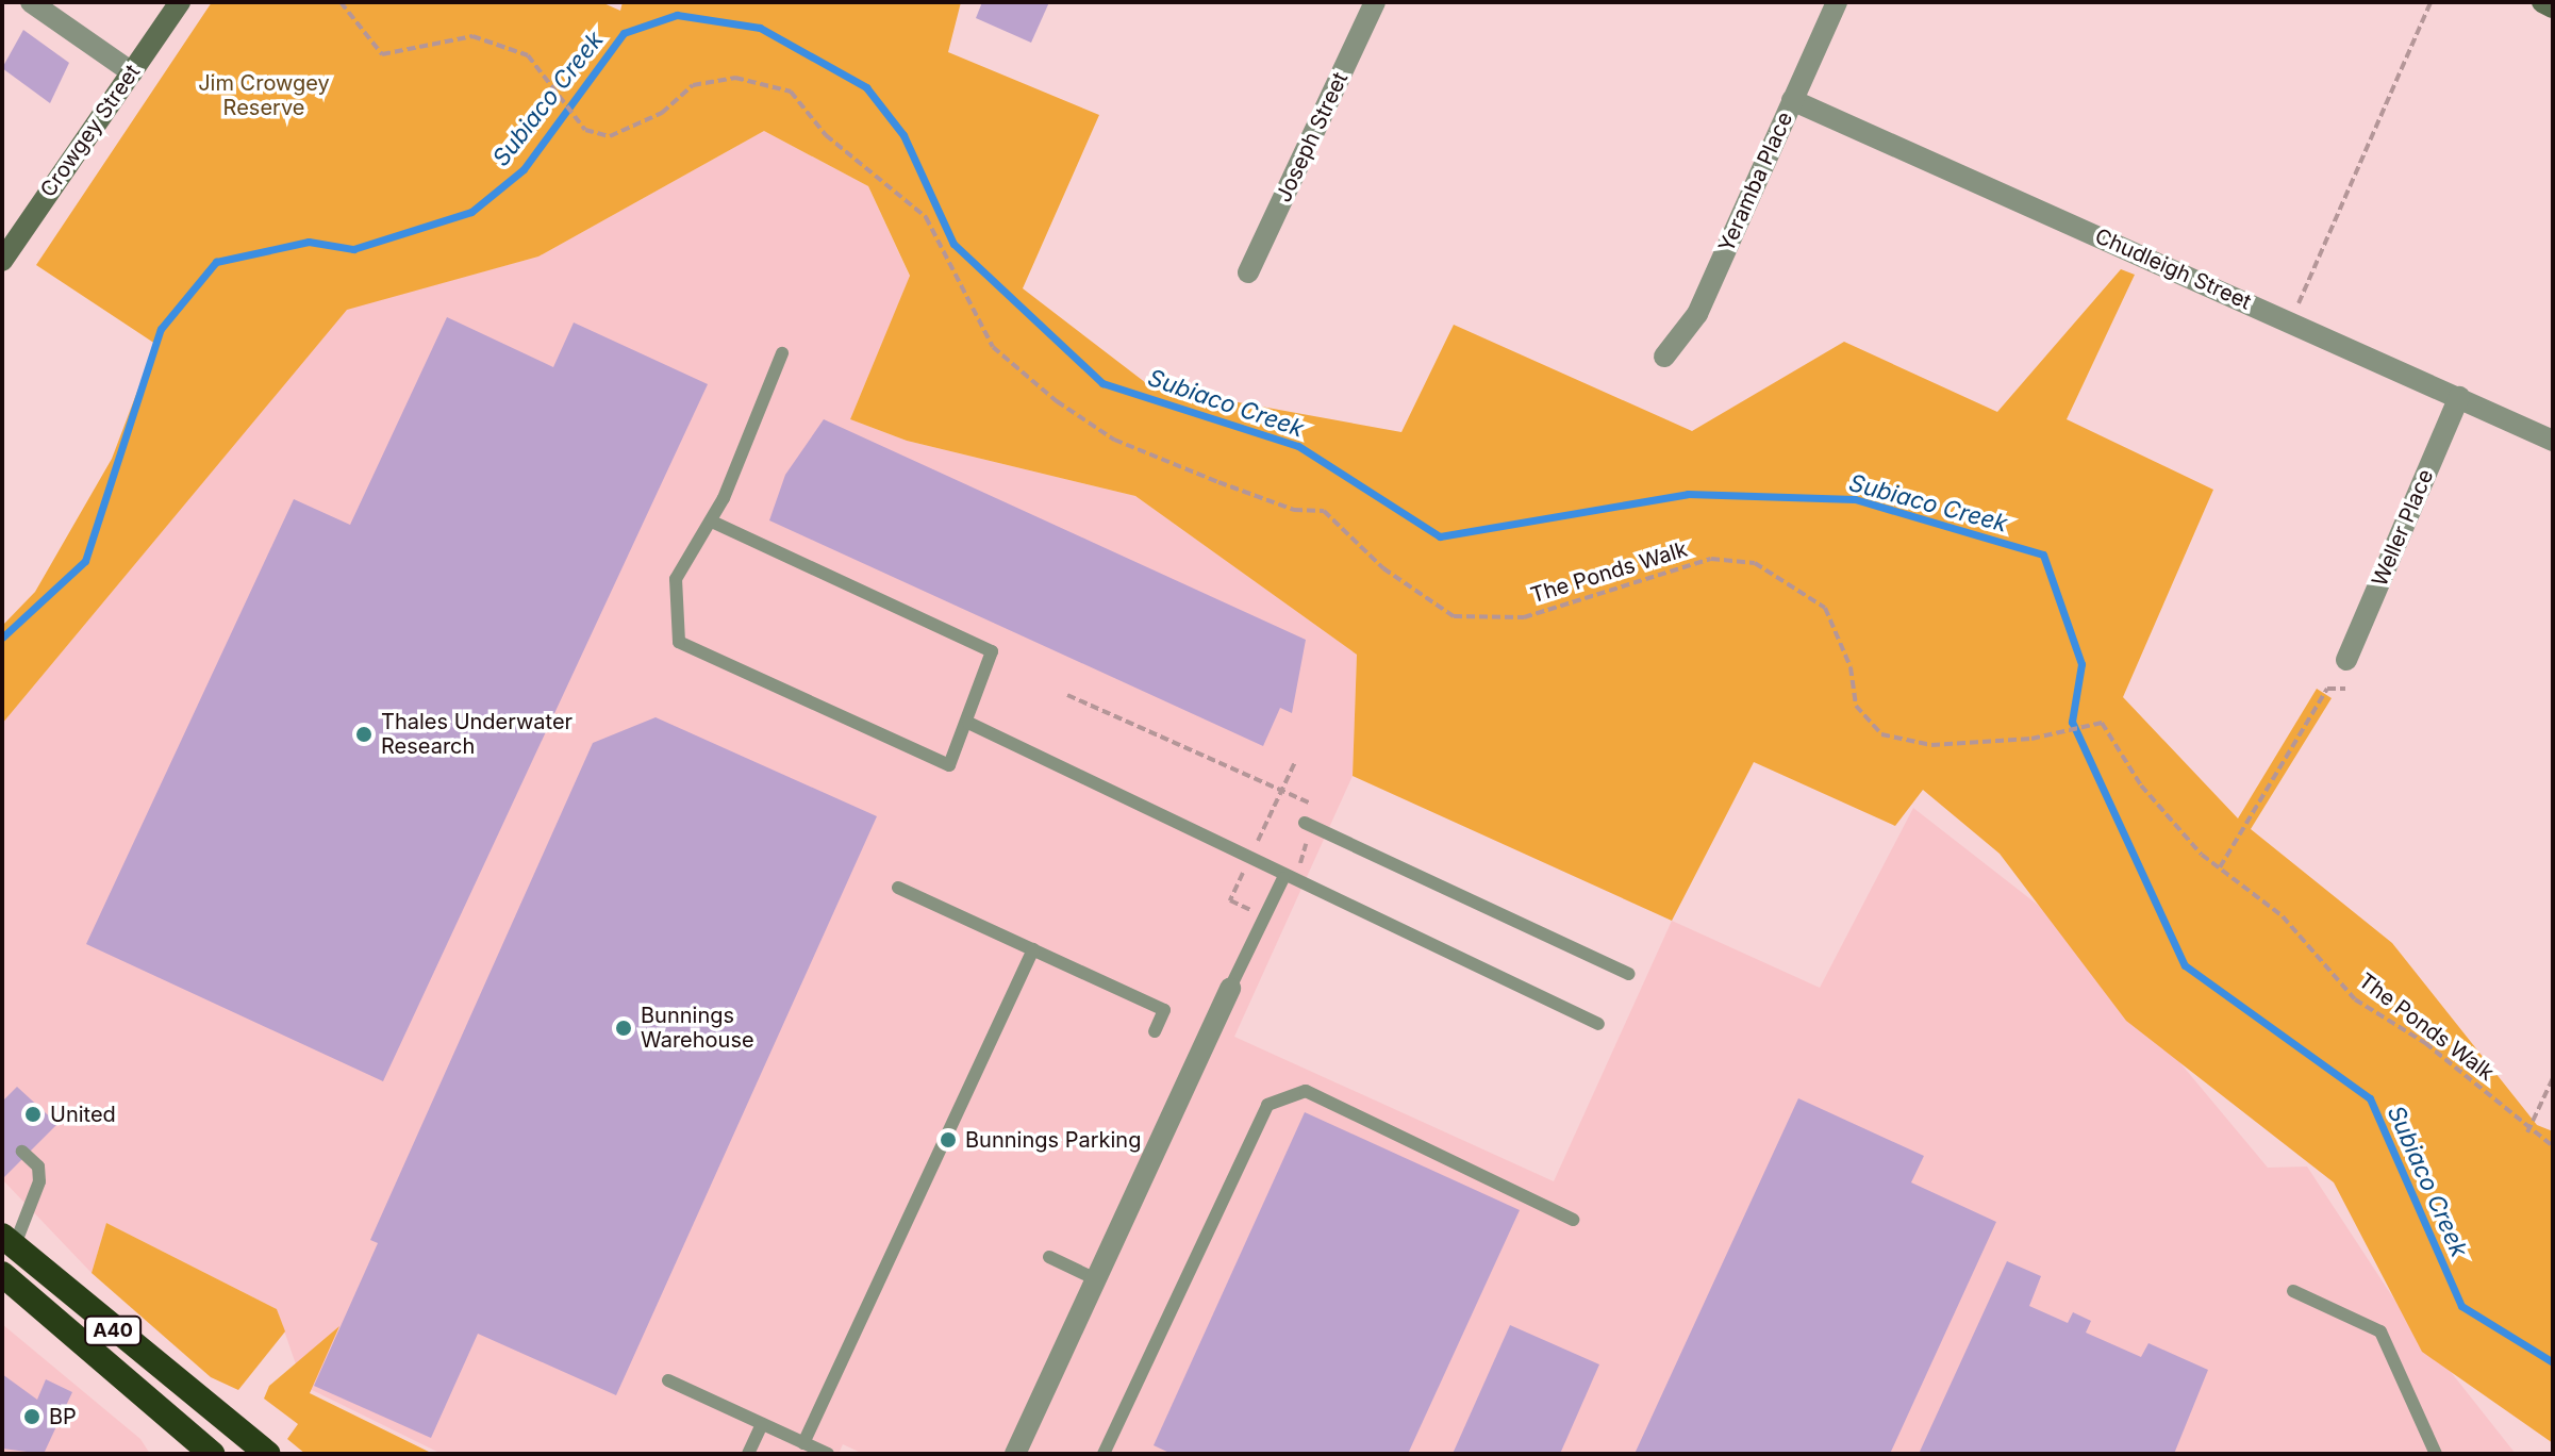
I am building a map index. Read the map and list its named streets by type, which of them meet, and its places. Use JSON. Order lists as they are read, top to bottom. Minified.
{"streets":{"highway":["A40"],"street":["Crowgey Street","Joseph Street","Yeramba Place","Chudleigh Street","Weller Place"],"path":["The Ponds Walk"]},"crossings":[["Yeramba Place","Chudleigh Street"],["Chudleigh Street","Weller Place"]],"water":["Subiaco Creek"],"parks":["Jim Crowgey Reserve"],"places":["Thales Underwater Research","Bunnings Warehouse","United","Bunnings Parking","BP"]}
